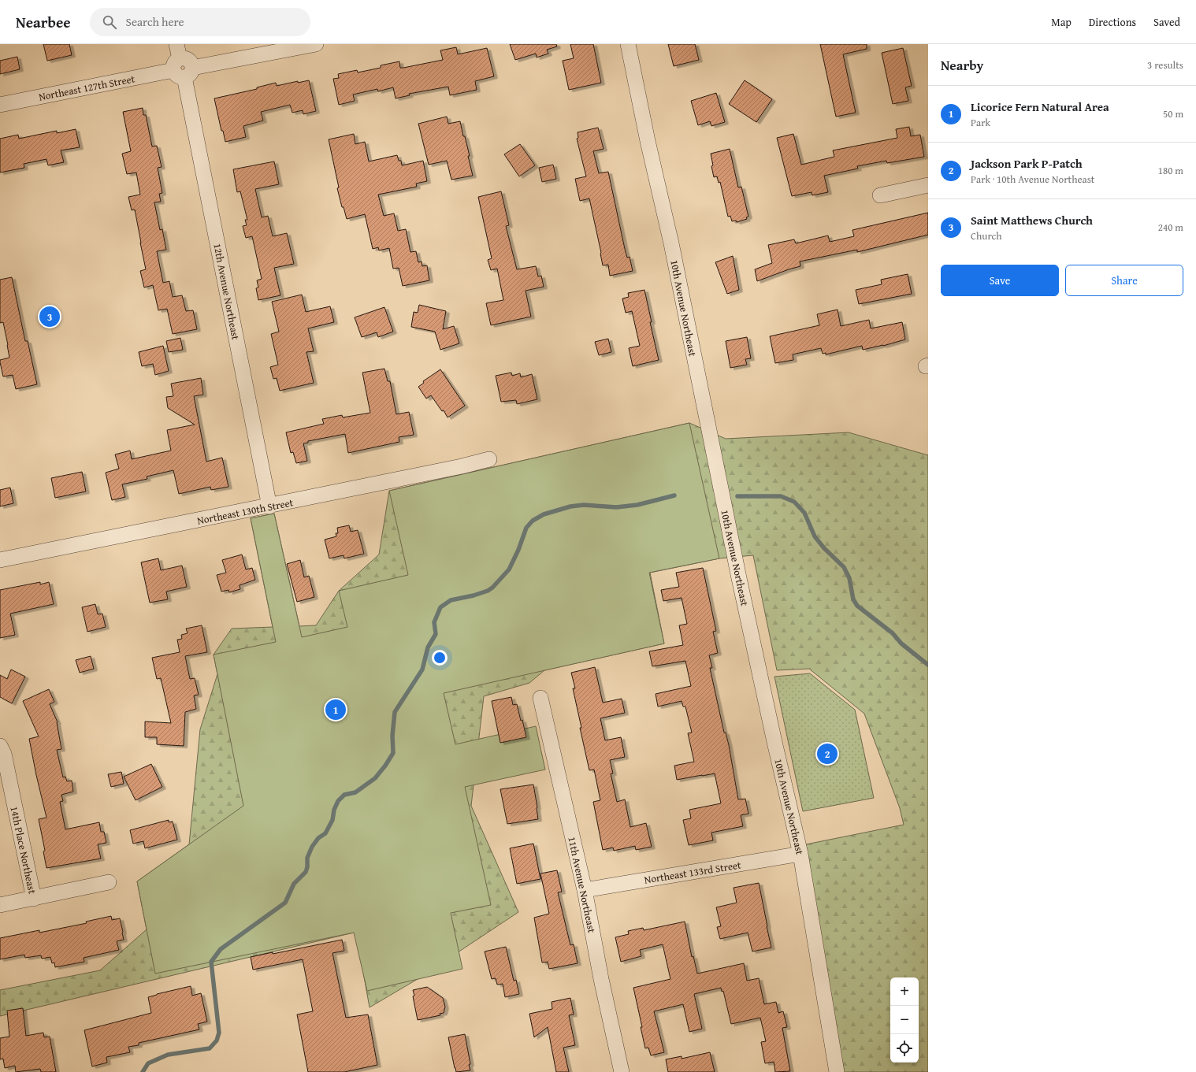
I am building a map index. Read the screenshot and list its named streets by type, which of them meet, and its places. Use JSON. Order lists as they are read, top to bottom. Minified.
{"streets":{"street":["Northeast 127th Street","12th Avenue Northeast","10th Avenue Northeast","Northeast 130th Street","14th Place Northeast","Northeast 133rd Street","11th Avenue Northeast"]},"crossings":[["Northeast 127th Street","12th Avenue Northeast"],["12th Avenue Northeast","Northeast 130th Street"],["10th Avenue Northeast","Northeast 133rd Street"],["Northeast 133rd Street","11th Avenue Northeast"]],"page":{"header":"Nearbee","search":"Search here","nav":["Map","Directions","Saved"],"heading":["Nearby","3 results"],"list":[{"mark":"1","name":"Licorice Fern Natural Area","note":"Park","value":"50 m"},{"mark":"2","name":"Jackson Park P-Patch","note":"Park · 10th Avenue Northeast","value":"180 m"},{"mark":"3","name":"Saint Matthews Church","note":"Church","value":"240 m"}],"buttons":["Save","Share"],"pins":["3","1","2"],"map_buttons":["+","−"]}}
